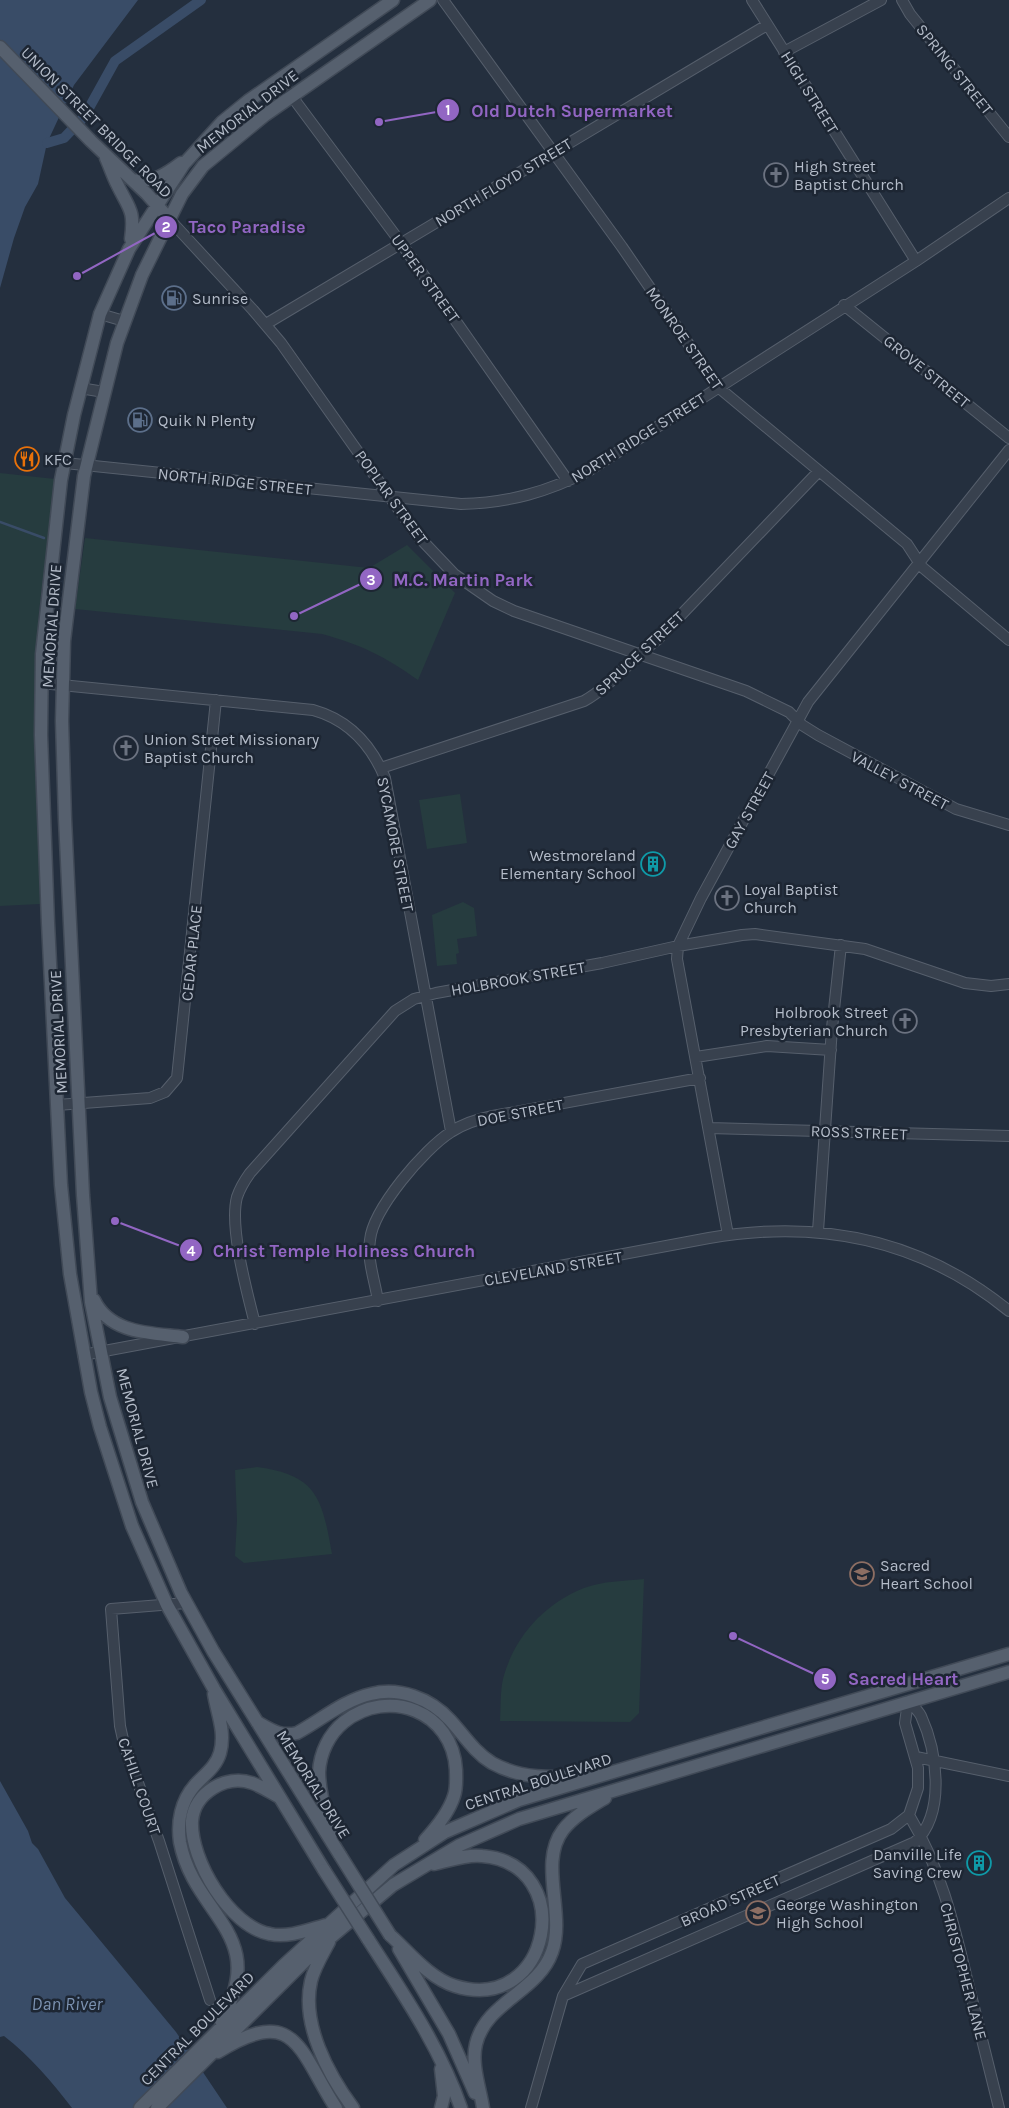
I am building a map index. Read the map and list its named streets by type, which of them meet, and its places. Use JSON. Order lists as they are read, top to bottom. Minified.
{"streets":{"main road":["MEMORIAL DRIVE","UNION STREET BRIDGE ROAD","CENTRAL BOULEVARD"],"street":["SPRING STREET","HIGH STREET","NORTH FLOYD STREET","UPPER STREET","MONROE STREET","GROVE STREET","NORTH RIDGE STREET","POPLAR STREET","SPRUCE STREET","VALLEY STREET","GAY STREET","SYCAMORE STREET","CEDAR PLACE","HOLBROOK STREET","DOE STREET","ROSS STREET","CLEVELAND STREET","CAHILL COURT","BROAD STREET","CHRISTOPHER LANE"]},"crossings":[["HIGH STREET","NORTH FLOYD STREET"],["HIGH STREET","NORTH RIDGE STREET"],["MEMORIAL DRIVE","UNION STREET BRIDGE ROAD"],["MEMORIAL DRIVE","UPPER STREET"],["MEMORIAL DRIVE","NORTH RIDGE STREET"],["MEMORIAL DRIVE","POPLAR STREET"],["MEMORIAL DRIVE","SYCAMORE STREET"],["MEMORIAL DRIVE","CEDAR PLACE"],["MEMORIAL DRIVE","CLEVELAND STREET"],["MEMORIAL DRIVE","CAHILL COURT"],["UNION STREET BRIDGE ROAD","POPLAR STREET"],["NORTH FLOYD STREET","UPPER STREET"],["NORTH FLOYD STREET","MONROE STREET"],["NORTH FLOYD STREET","POPLAR STREET"],["UPPER STREET","NORTH RIDGE STREET"],["MONROE STREET","NORTH RIDGE STREET"],["MONROE STREET","SPRUCE STREET"],["MONROE STREET","GAY STREET"],["GROVE STREET","NORTH RIDGE STREET"],["NORTH RIDGE STREET","POPLAR STREET"],["POPLAR STREET","SPRUCE STREET"],["POPLAR STREET","VALLEY STREET"],["POPLAR STREET","GAY STREET"],["SPRUCE STREET","SYCAMORE STREET"],["VALLEY STREET","GAY STREET"],["GAY STREET","HOLBROOK STREET"],["GAY STREET","DOE STREET"],["GAY STREET","ROSS STREET"],["GAY STREET","CLEVELAND STREET"],["SYCAMORE STREET","CEDAR PLACE"],["SYCAMORE STREET","HOLBROOK STREET"],["SYCAMORE STREET","DOE STREET"],["HOLBROOK STREET","CLEVELAND STREET"],["DOE STREET","CLEVELAND STREET"],["BROAD STREET","CHRISTOPHER LANE"]],"water":["Dan River"],"places":{"other":["Old Dutch Supermarket","Taco Paradise","M.C. Martin Park","Christ Temple Holiness Church","Sacred Heart"],"church":["High Street Baptist Church","Union Street Missionary Baptist Church","Loyal Baptist Church","Holbrook Street Presbyterian Church"],"fuel station":["Sunrise","Quik N Plenty"],"restaurant":["KFC"],"building":["Westmoreland Elementary School","Danville Life Saving Crew"],"school or university":["Sacred Heart School","George Washington High School"]}}
